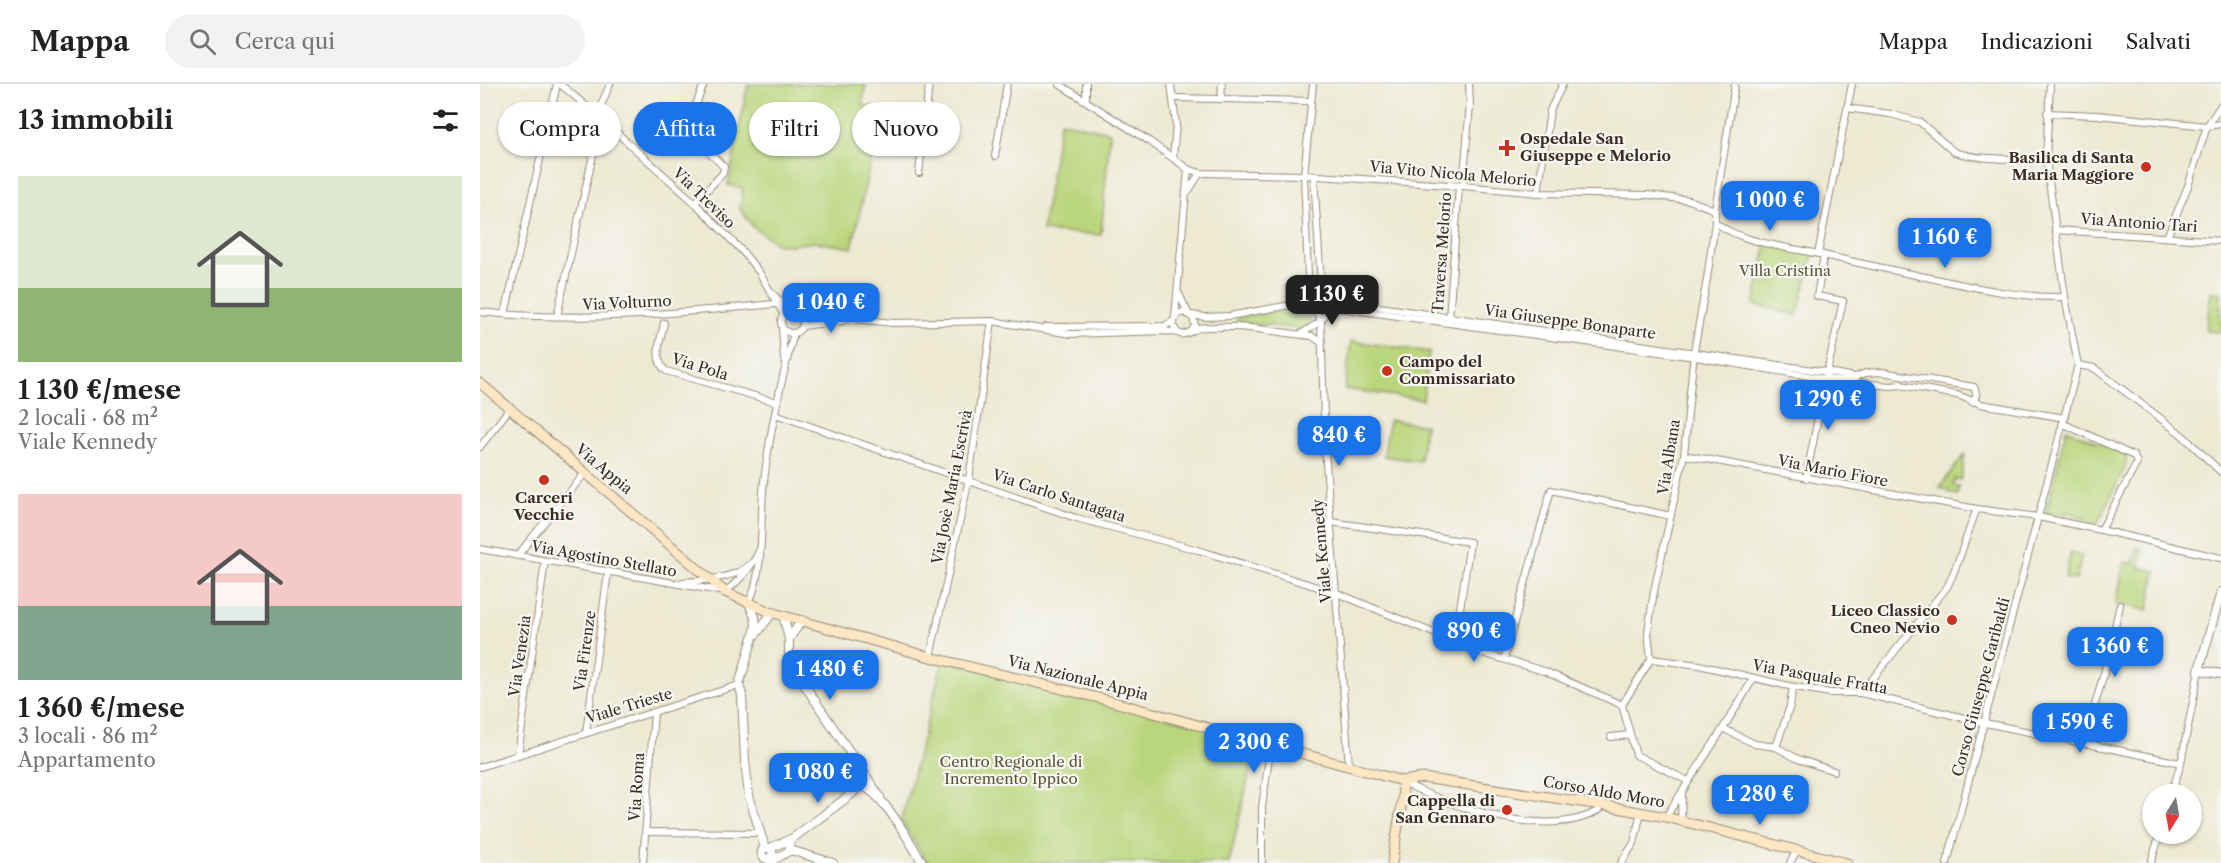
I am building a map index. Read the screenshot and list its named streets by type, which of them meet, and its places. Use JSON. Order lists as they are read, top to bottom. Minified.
{"streets":{"main road":["Via Appia","Via Nazionale Appia","Corso Aldo Moro"],"street":["Via Vito Nicola Melorio","Via Treviso","Via Antonio Tari","Traversa Melorio","Via Volturno","Via Pola","Via Albana","Via Mario Fiore","Via Josè Maria Escrivà","Via Carlo Santagata","Viale Kennedy","Via Agostino Stellato","Via Firenze","Via Venezia","Via Pasquale Fratta","Corso Giuseppe Garibaldi","Viale Trieste","Via Roma"]},"crossings":[["Via Vito Nicola Melorio","Traversa Melorio"],["Via Vito Nicola Melorio","Via Albana"],["Via Treviso","Via Volturno"],["Via Albana","Via Mario Fiore"],["Via Albana","Via Pasquale Fratta"],["Via Appia","Via Agostino Stellato"],["Via Appia","Via Nazionale Appia"],["Via Mario Fiore","Corso Giuseppe Garibaldi"],["Via Josè Maria Escrivà","Via Carlo Santagata"],["Via Josè Maria Escrivà","Via Nazionale Appia"],["Via Carlo Santagata","Viale Kennedy"],["Viale Kennedy","Via Nazionale Appia"],["Via Agostino Stellato","Via Firenze"],["Via Agostino Stellato","Via Venezia"],["Via Firenze","Viale Trieste"],["Via Venezia","Viale Trieste"],["Via Pasquale Fratta","Corso Giuseppe Garibaldi"],["Via Nazionale Appia","Corso Aldo Moro"],["Viale Trieste","Via Roma"]],"parks":["Villa Cristina","Centro Regionale di Incremento Ippico"],"places":{"health":["Ospedale San Giuseppe e Melorio"],"other":["Basilica di Santa Maria Maggiore","Campo del Commissariato","Carceri Vecchie","Liceo Classico Cneo Nevio","Cappella di San Gennaro"]},"north":"bottom","page":{"header":"Mappa","search":"Cerca qui","nav":["Mappa","Indicazioni","Salvati"],"heading":"13 immobili","chip":["Compra","Affitta","Filtri","Nuovo"],"list":[{"name":"1 130 €/mese","note":"2 locali · 68 m² · Viale Kennedy"},{"name":"1 360 €/mese","note":"3 locali · 86 m² · Appartamento"}],"price":["1 000 €","1 160 €","1 130 €","1 040 €","1 290 €","840 €","890 €","1 360 €","1 480 €","1 590 €","2 300 €","1 080 €","1 280 €"]}}
